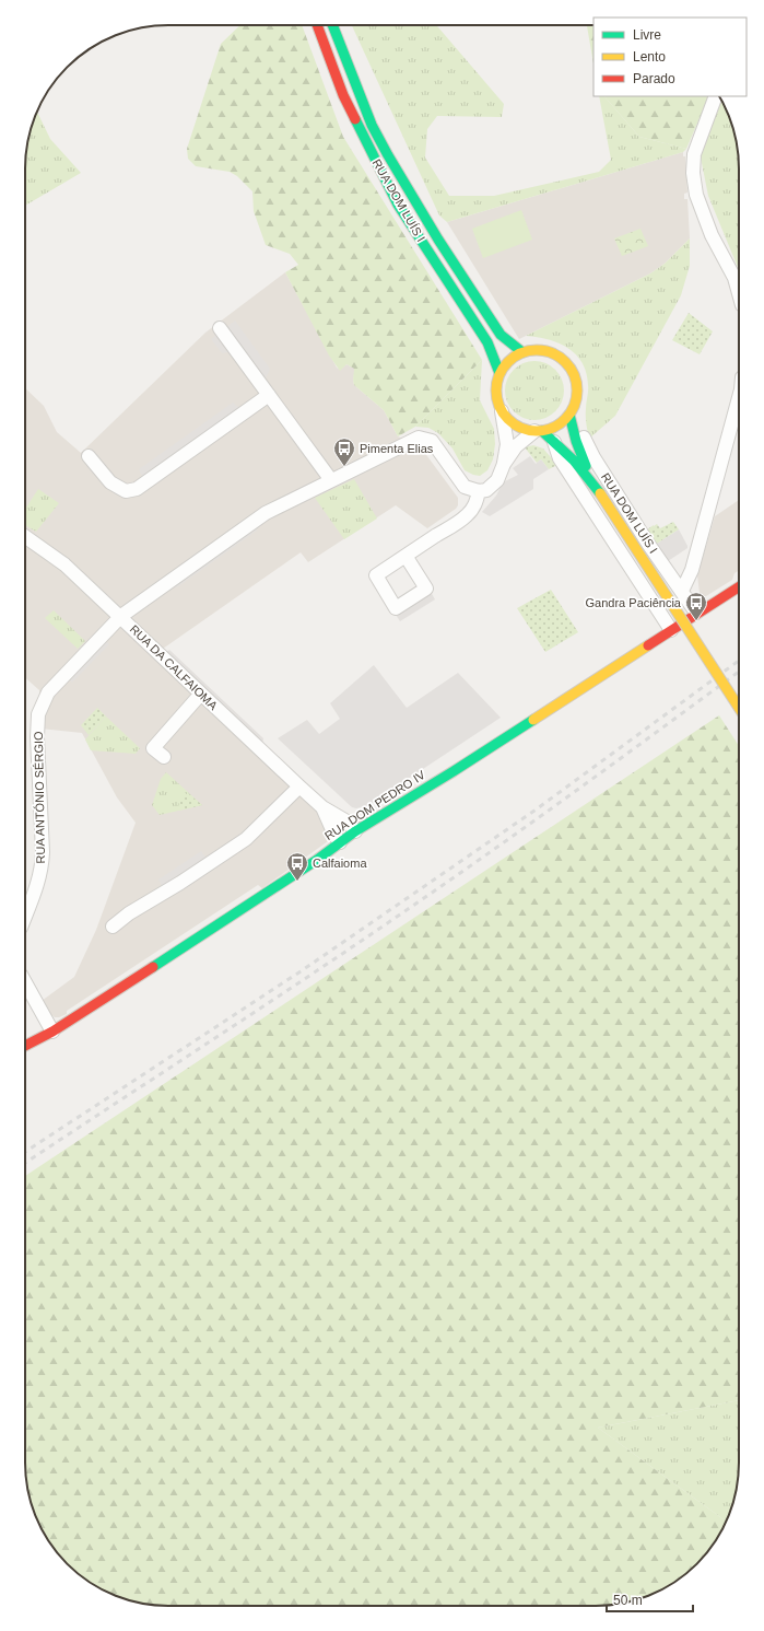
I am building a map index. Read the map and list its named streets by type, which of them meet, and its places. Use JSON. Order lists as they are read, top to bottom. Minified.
{"streets":{"main road":["RUA DOM LUÍS I","RUA DOM PEDRO IV"],"street":["RUA DA CALFAIOMA","RUA ANTÓNIO SÉRGIO"]},"crossings":[["RUA DOM LUÍS I","RUA DOM PEDRO IV"],["RUA DA CALFAIOMA","RUA ANTÓNIO SÉRGIO"],["RUA DA CALFAIOMA","RUA DOM PEDRO IV"]],"places":{"bus stop":["Pimenta Elias","Gandra Paciência","Calfaioma"]},"legend":["Livre","Lento","Parado"],"scale_bar":"50 m"}
